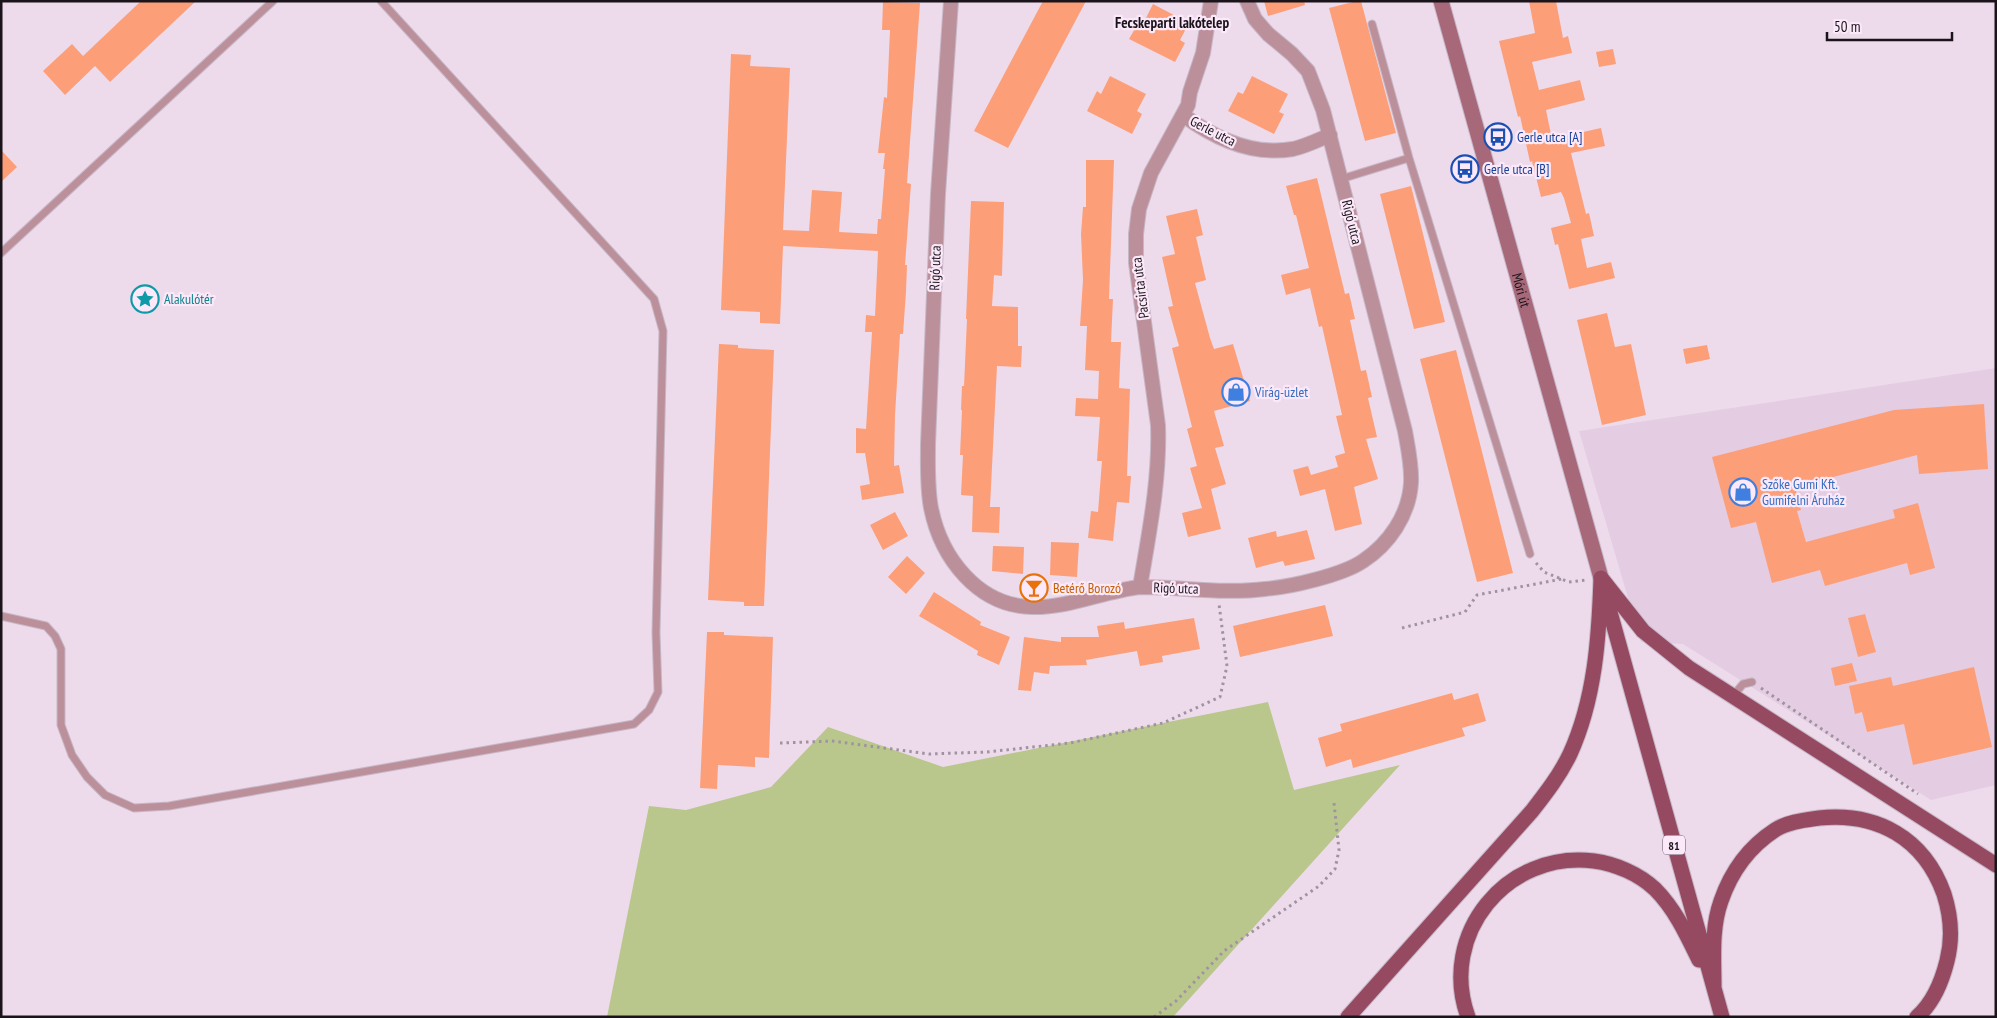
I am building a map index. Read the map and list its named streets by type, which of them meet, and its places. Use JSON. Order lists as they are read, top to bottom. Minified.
{"streets":{"main road":["Móri út","81"],"street":["Gerle utca","Rigó utca","Pacsirta utca"]},"crossings":[["Gerle utca","Rigó utca"],["Gerle utca","Pacsirta utca"],["Rigó utca","Pacsirta utca"],["Móri út","81"]],"districts":["Fecskeparti lakótelep"],"places":{"bus stop":["Gerle utca [A]","Gerle utca [B]"],"place":["Alakulótér"],"shop":["Virág-üzlet","Szőke Gumi Kft. Gumifelni Áruház"],"bar":["Betérő Borozó"]},"scale_bar":"50 m"}
